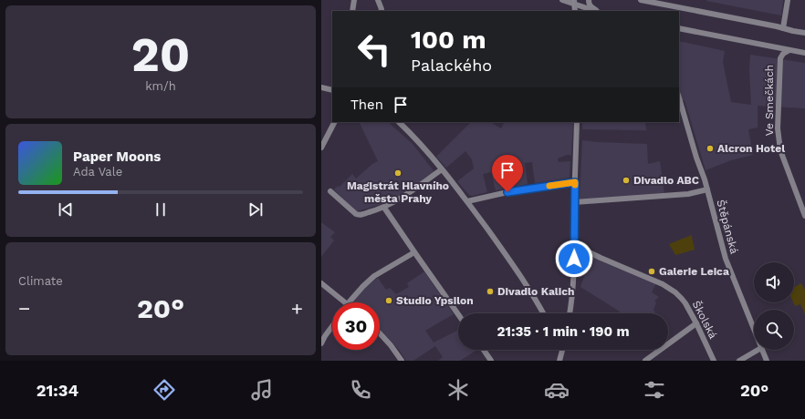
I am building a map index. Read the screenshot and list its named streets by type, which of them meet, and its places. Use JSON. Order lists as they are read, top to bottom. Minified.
{"streets":{"street":["Ve Smečkách","Štěpánská","Školská"]},"places":["Alcron Hotel","Magistrát Hlavního města Prahy","Divadlo ABC","Galerie Leica","Divadlo Kalich","Studio Ypsilon"],"page":{"tile":[["20","km/h"],"Climate"],"turn":["100 m","Palackého"],"then":"Then","song":["Paper Moons","Ada Vale"],"heat":["−","20°","+"],"limit":"30","trip":"21:35 · 1 min · 190 m","tabs":["21:34","20°"]}}
